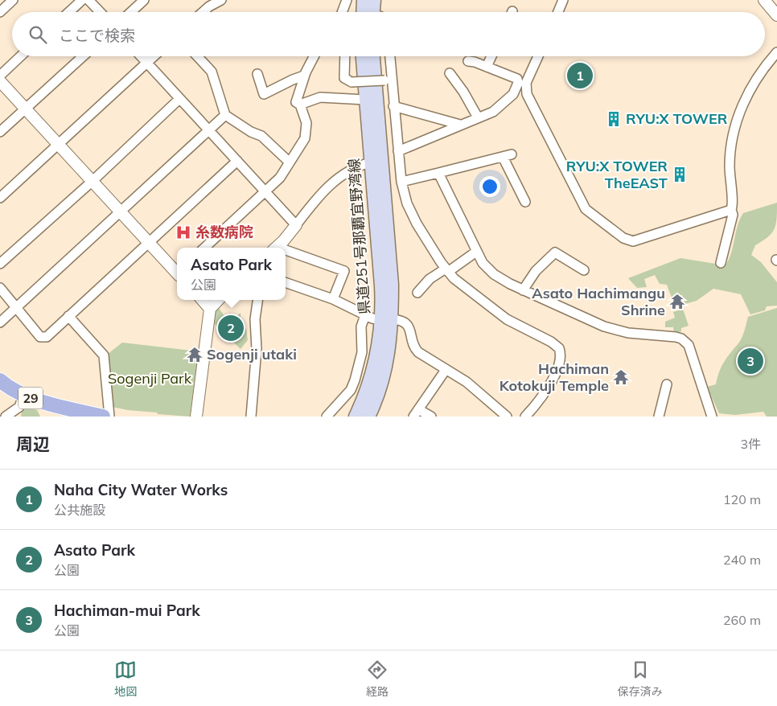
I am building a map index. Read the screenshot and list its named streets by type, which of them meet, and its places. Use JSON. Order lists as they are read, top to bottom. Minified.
{"streets":{"main road":["県道251号那覇宜野湾線","29"]},"parks":["Sogenji Park"],"places":{"building":["RYU:X TOWER","RYU:X TOWER TheEAST"],"hospital":["糸数病院"],"temple":["Asato Hachimangu Shrine","Sogenji utaki","Hachiman Kotokuji Temple"]},"page":{"search":"ここで検索","pins":["1","2","3"],"popup":["Asato Park","公園"],"heading":["周辺","3件"],"list":[{"mark":"1","name":"Naha City Water Works","note":"公共施設","value":"120 m"},{"mark":"2","name":"Asato Park","note":"公園","value":"240 m"},{"mark":"3","name":"Hachiman-mui Park","note":"公園","value":"260 m"}],"nav":["地図","経路","保存済み"]}}
